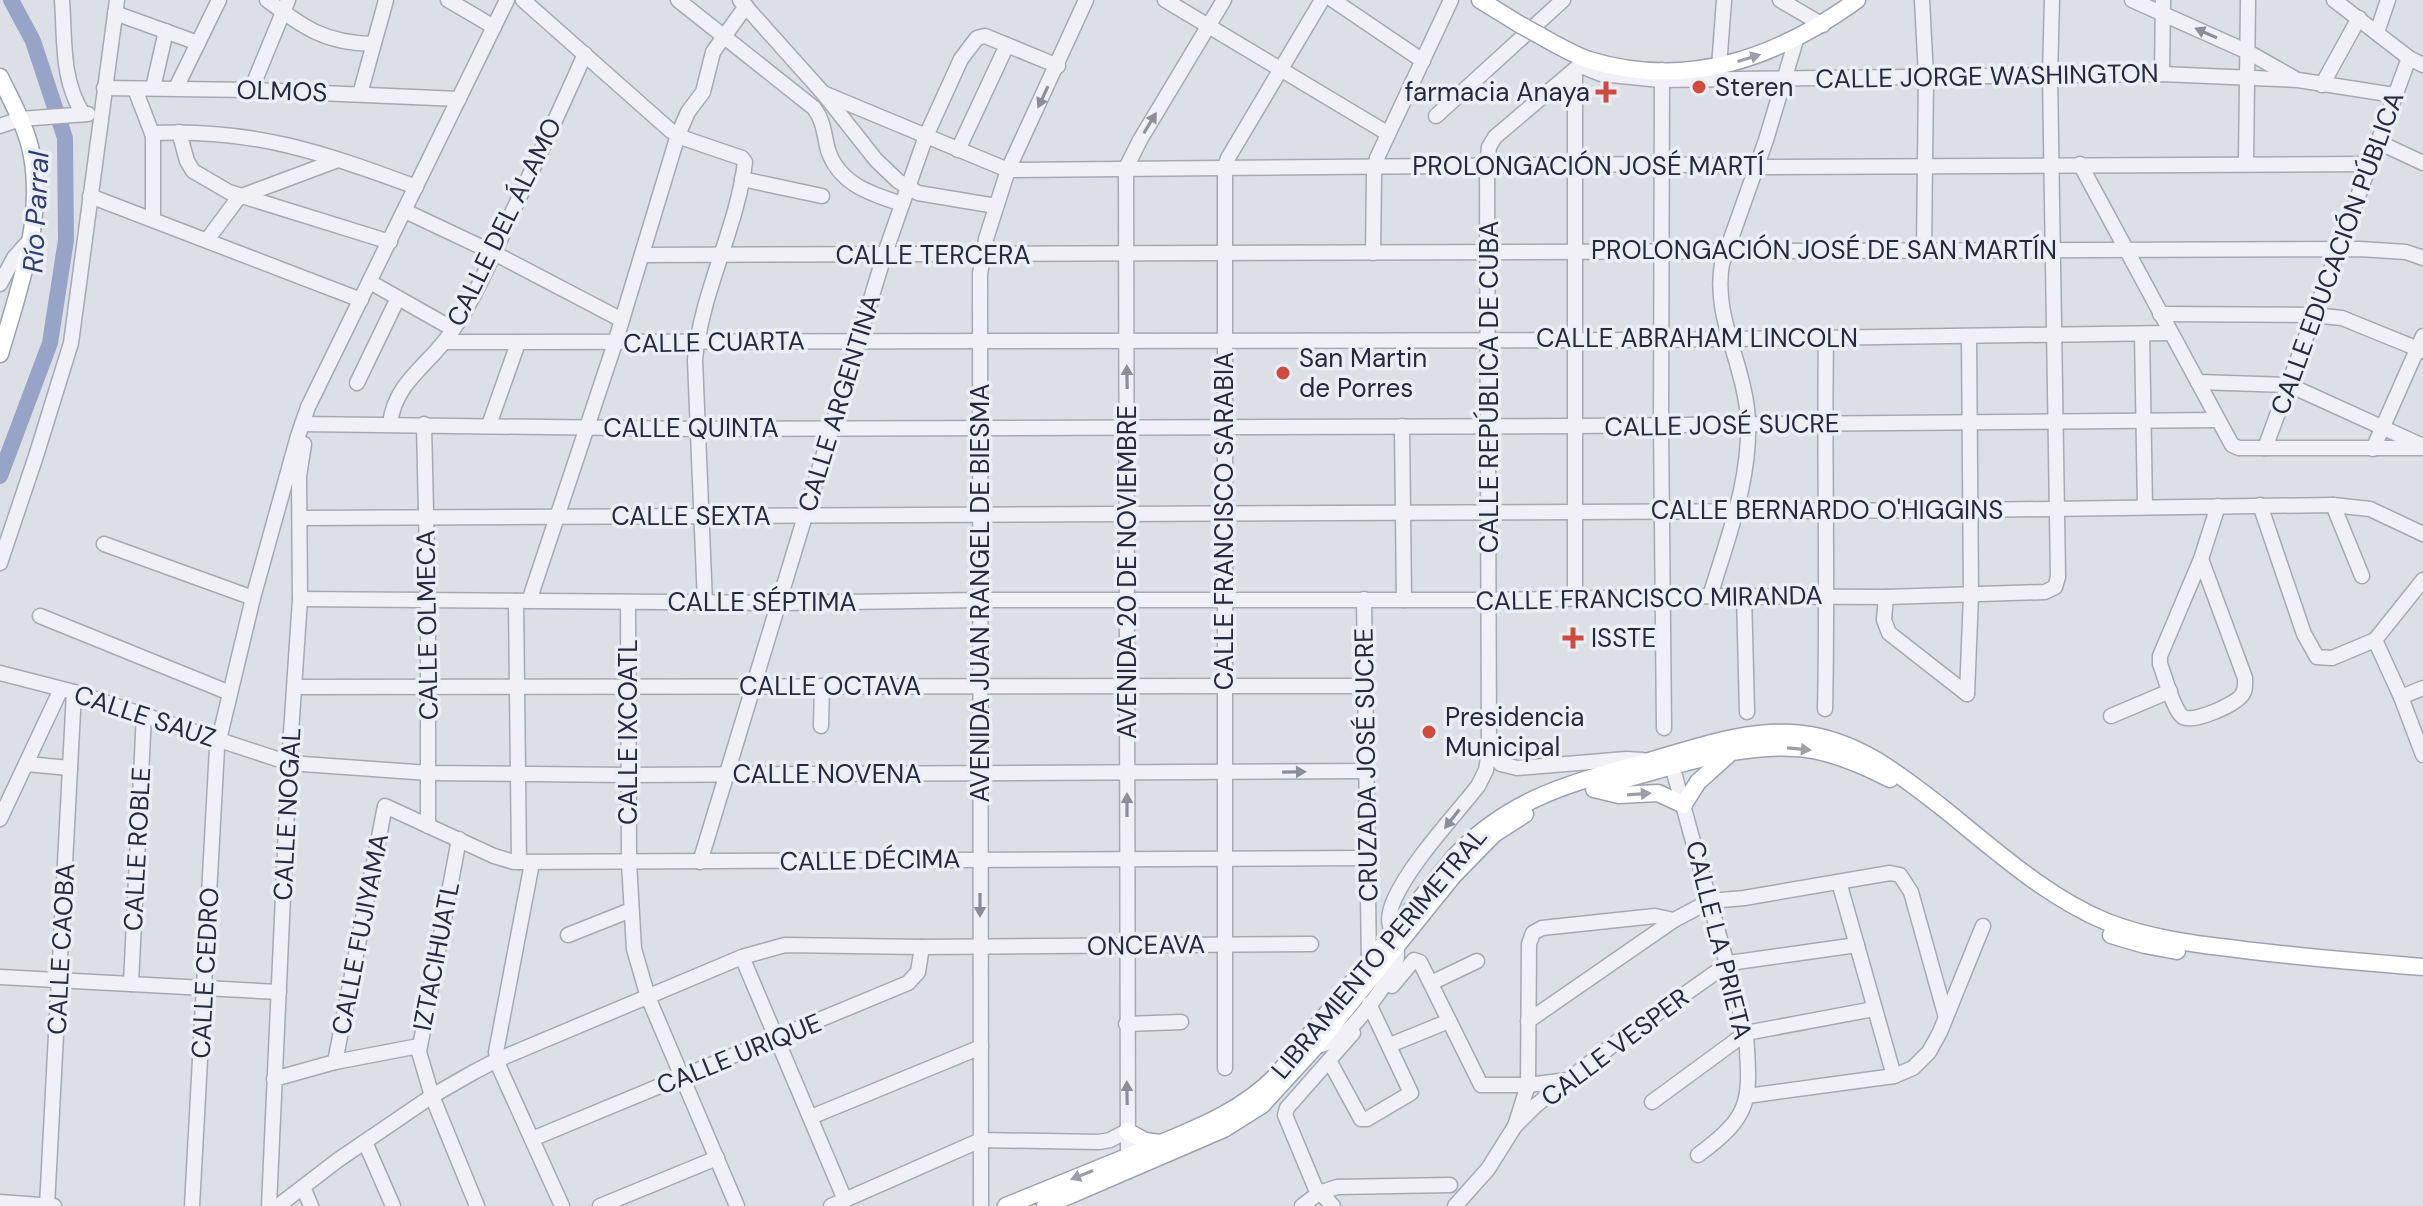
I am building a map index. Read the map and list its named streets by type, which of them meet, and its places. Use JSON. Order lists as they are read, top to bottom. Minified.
{"streets":{"main road":["LIBRAMIENTO PERIMETRAL"],"street":["CALLE JORGE WASHINGTON","OLMOS","PROLONGACIÓN JOSÉ MARTÍ","CALLE DEL ÁLAMO","PROLONGACIÓN JOSÉ DE SAN MARTÍN","CALLE EDUCACIÓN PÚBLICA","CALLE TERCERA","CALLE ABRAHAM LINCOLN","CALLE CUARTA","CALLE REPÚBLICA DE CUBA","CALLE ARGENTINA","CALLE JOSÉ SUCRE","CALLE QUINTA","CALLE BERNARDO O'HIGGINS","CALLE SEXTA","CALLE FRANCISCO SARABIA","AVENIDA 20 DE NOVIEMBRE","AVENIDA JUAN RANGEL DE BIESMA","CALLE FRANCISCO MIRANDA","CALLE SÉPTIMA","CALLE OLMECA","CALLE OCTAVA","CALLE SAUZ","CALLE IXCOATL","CRUZADA JOSÉ SUCRE","CALLE NOVENA","CALLE NOGAL","CALLE ROBLE","CALLE DÉCIMA","CALLE FUJIYAMA","CALLE LA PRIETA","ONCEAVA","CALLE CAOBA","IZTACIHUATL","CALLE CEDRO","CALLE VESPER","CALLE URIQUE"]},"crossings":[["CALLE JORGE WASHINGTON","CALLE EDUCACIÓN PÚBLICA"],["PROLONGACIÓN JOSÉ MARTÍ","CALLE EDUCACIÓN PÚBLICA"],["PROLONGACIÓN JOSÉ MARTÍ","CALLE REPÚBLICA DE CUBA"],["PROLONGACIÓN JOSÉ MARTÍ","CALLE ARGENTINA"],["PROLONGACIÓN JOSÉ MARTÍ","CALLE FRANCISCO SARABIA"],["PROLONGACIÓN JOSÉ MARTÍ","AVENIDA 20 DE NOVIEMBRE"],["PROLONGACIÓN JOSÉ MARTÍ","AVENIDA JUAN RANGEL DE BIESMA"],["CALLE DEL ÁLAMO","CALLE CUARTA"],["CALLE DEL ÁLAMO","CALLE QUINTA"],["PROLONGACIÓN JOSÉ DE SAN MARTÍN","CALLE EDUCACIÓN PÚBLICA"],["PROLONGACIÓN JOSÉ DE SAN MARTÍN","CALLE TERCERA"],["PROLONGACIÓN JOSÉ DE SAN MARTÍN","CALLE REPÚBLICA DE CUBA"],["PROLONGACIÓN JOSÉ DE SAN MARTÍN","CALLE FRANCISCO SARABIA"],["CALLE TERCERA","CALLE ARGENTINA"],["CALLE TERCERA","CALLE FRANCISCO SARABIA"],["CALLE TERCERA","AVENIDA 20 DE NOVIEMBRE"],["CALLE TERCERA","AVENIDA JUAN RANGEL DE BIESMA"],["CALLE ABRAHAM LINCOLN","CALLE CUARTA"],["CALLE ABRAHAM LINCOLN","CALLE REPÚBLICA DE CUBA"],["CALLE ABRAHAM LINCOLN","CALLE FRANCISCO SARABIA"],["CALLE CUARTA","CALLE ARGENTINA"],["CALLE CUARTA","CALLE FRANCISCO SARABIA"],["CALLE CUARTA","AVENIDA 20 DE NOVIEMBRE"],["CALLE CUARTA","AVENIDA JUAN RANGEL DE BIESMA"],["CALLE REPÚBLICA DE CUBA","CALLE JOSÉ SUCRE"],["CALLE REPÚBLICA DE CUBA","CALLE BERNARDO O'HIGGINS"],["CALLE REPÚBLICA DE CUBA","CALLE FRANCISCO MIRANDA"],["CALLE REPÚBLICA DE CUBA","LIBRAMIENTO PERIMETRAL"],["CALLE ARGENTINA","CALLE QUINTA"],["CALLE ARGENTINA","CALLE SEXTA"],["CALLE ARGENTINA","AVENIDA JUAN RANGEL DE BIESMA"],["CALLE ARGENTINA","CALLE SÉPTIMA"],["CALLE ARGENTINA","CALLE OCTAVA"],["CALLE ARGENTINA","CALLE NOVENA"],["CALLE ARGENTINA","CALLE DÉCIMA"],["CALLE JOSÉ SUCRE","CALLE QUINTA"],["CALLE JOSÉ SUCRE","CALLE FRANCISCO SARABIA"],["CALLE QUINTA","CALLE FRANCISCO SARABIA"],["CALLE QUINTA","AVENIDA 20 DE NOVIEMBRE"],["CALLE QUINTA","AVENIDA JUAN RANGEL DE BIESMA"],["CALLE QUINTA","CALLE OLMECA"],["CALLE QUINTA","CALLE NOGAL"],["CALLE QUINTA","CALLE CEDRO"],["CALLE BERNARDO O'HIGGINS","CALLE SEXTA"],["CALLE BERNARDO O'HIGGINS","CALLE FRANCISCO SARABIA"],["CALLE BERNARDO O'HIGGINS","CALLE FRANCISCO MIRANDA"],["CALLE SEXTA","CALLE FRANCISCO SARABIA"],["CALLE SEXTA","AVENIDA 20 DE NOVIEMBRE"],["CALLE SEXTA","AVENIDA JUAN RANGEL DE BIESMA"],["CALLE SEXTA","CALLE OLMECA"],["CALLE SEXTA","CALLE NOGAL"],["CALLE FRANCISCO SARABIA","CALLE FRANCISCO MIRANDA"],["CALLE FRANCISCO SARABIA","CALLE SÉPTIMA"],["CALLE FRANCISCO SARABIA","CALLE OCTAVA"],["CALLE FRANCISCO SARABIA","CALLE NOVENA"],["CALLE FRANCISCO SARABIA","CALLE DÉCIMA"],["CALLE FRANCISCO SARABIA","ONCEAVA"],["AVENIDA 20 DE NOVIEMBRE","CALLE SÉPTIMA"],["AVENIDA 20 DE NOVIEMBRE","CALLE OCTAVA"],["AVENIDA 20 DE NOVIEMBRE","CALLE NOVENA"],["AVENIDA 20 DE NOVIEMBRE","CALLE DÉCIMA"],["AVENIDA 20 DE NOVIEMBRE","ONCEAVA"],["AVENIDA 20 DE NOVIEMBRE","LIBRAMIENTO PERIMETRAL"],["AVENIDA JUAN RANGEL DE BIESMA","CALLE SÉPTIMA"],["AVENIDA JUAN RANGEL DE BIESMA","CALLE OCTAVA"],["AVENIDA JUAN RANGEL DE BIESMA","CALLE NOVENA"],["AVENIDA JUAN RANGEL DE BIESMA","CALLE DÉCIMA"],["AVENIDA JUAN RANGEL DE BIESMA","ONCEAVA"],["CALLE FRANCISCO MIRANDA","CALLE SÉPTIMA"],["CALLE FRANCISCO MIRANDA","CRUZADA JOSÉ SUCRE"],["CALLE SÉPTIMA","CALLE OLMECA"],["CALLE SÉPTIMA","CALLE IXCOATL"],["CALLE SÉPTIMA","CALLE NOGAL"],["CALLE OLMECA","CALLE OCTAVA"],["CALLE OLMECA","CALLE NOVENA"],["CALLE OLMECA","CALLE DÉCIMA"],["CALLE OCTAVA","CALLE IXCOATL"],["CALLE OCTAVA","CRUZADA JOSÉ SUCRE"],["CALLE OCTAVA","CALLE NOGAL"],["CALLE SAUZ","CALLE NOVENA"],["CALLE SAUZ","CALLE NOGAL"],["CALLE SAUZ","CALLE ROBLE"],["CALLE SAUZ","CALLE CAOBA"],["CALLE SAUZ","CALLE CEDRO"],["CALLE IXCOATL","CALLE NOVENA"],["CALLE IXCOATL","CALLE DÉCIMA"],["CALLE IXCOATL","ONCEAVA"],["CALLE IXCOATL","CALLE URIQUE"],["CRUZADA JOSÉ SUCRE","CALLE NOVENA"],["CRUZADA JOSÉ SUCRE","CALLE DÉCIMA"],["CRUZADA JOSÉ SUCRE","LIBRAMIENTO PERIMETRAL"],["CALLE NOVENA","CALLE NOGAL"],["CALLE NOGAL","CALLE CEDRO"],["CALLE DÉCIMA","CALLE FUJIYAMA"],["CALLE DÉCIMA","IZTACIHUATL"],["CALLE LA PRIETA","LIBRAMIENTO PERIMETRAL"],["CALLE LA PRIETA","CALLE VESPER"],["ONCEAVA","IZTACIHUATL"],["ONCEAVA","CALLE URIQUE"]],"one_way":["AVENIDA 20 DE NOVIEMBRE"],"water":["Río Parral"],"places":{"other":["Steren","San Martin de Porres","Presidencia Municipal"],"health":["farmacia Anaya","ISSTE"]}}
